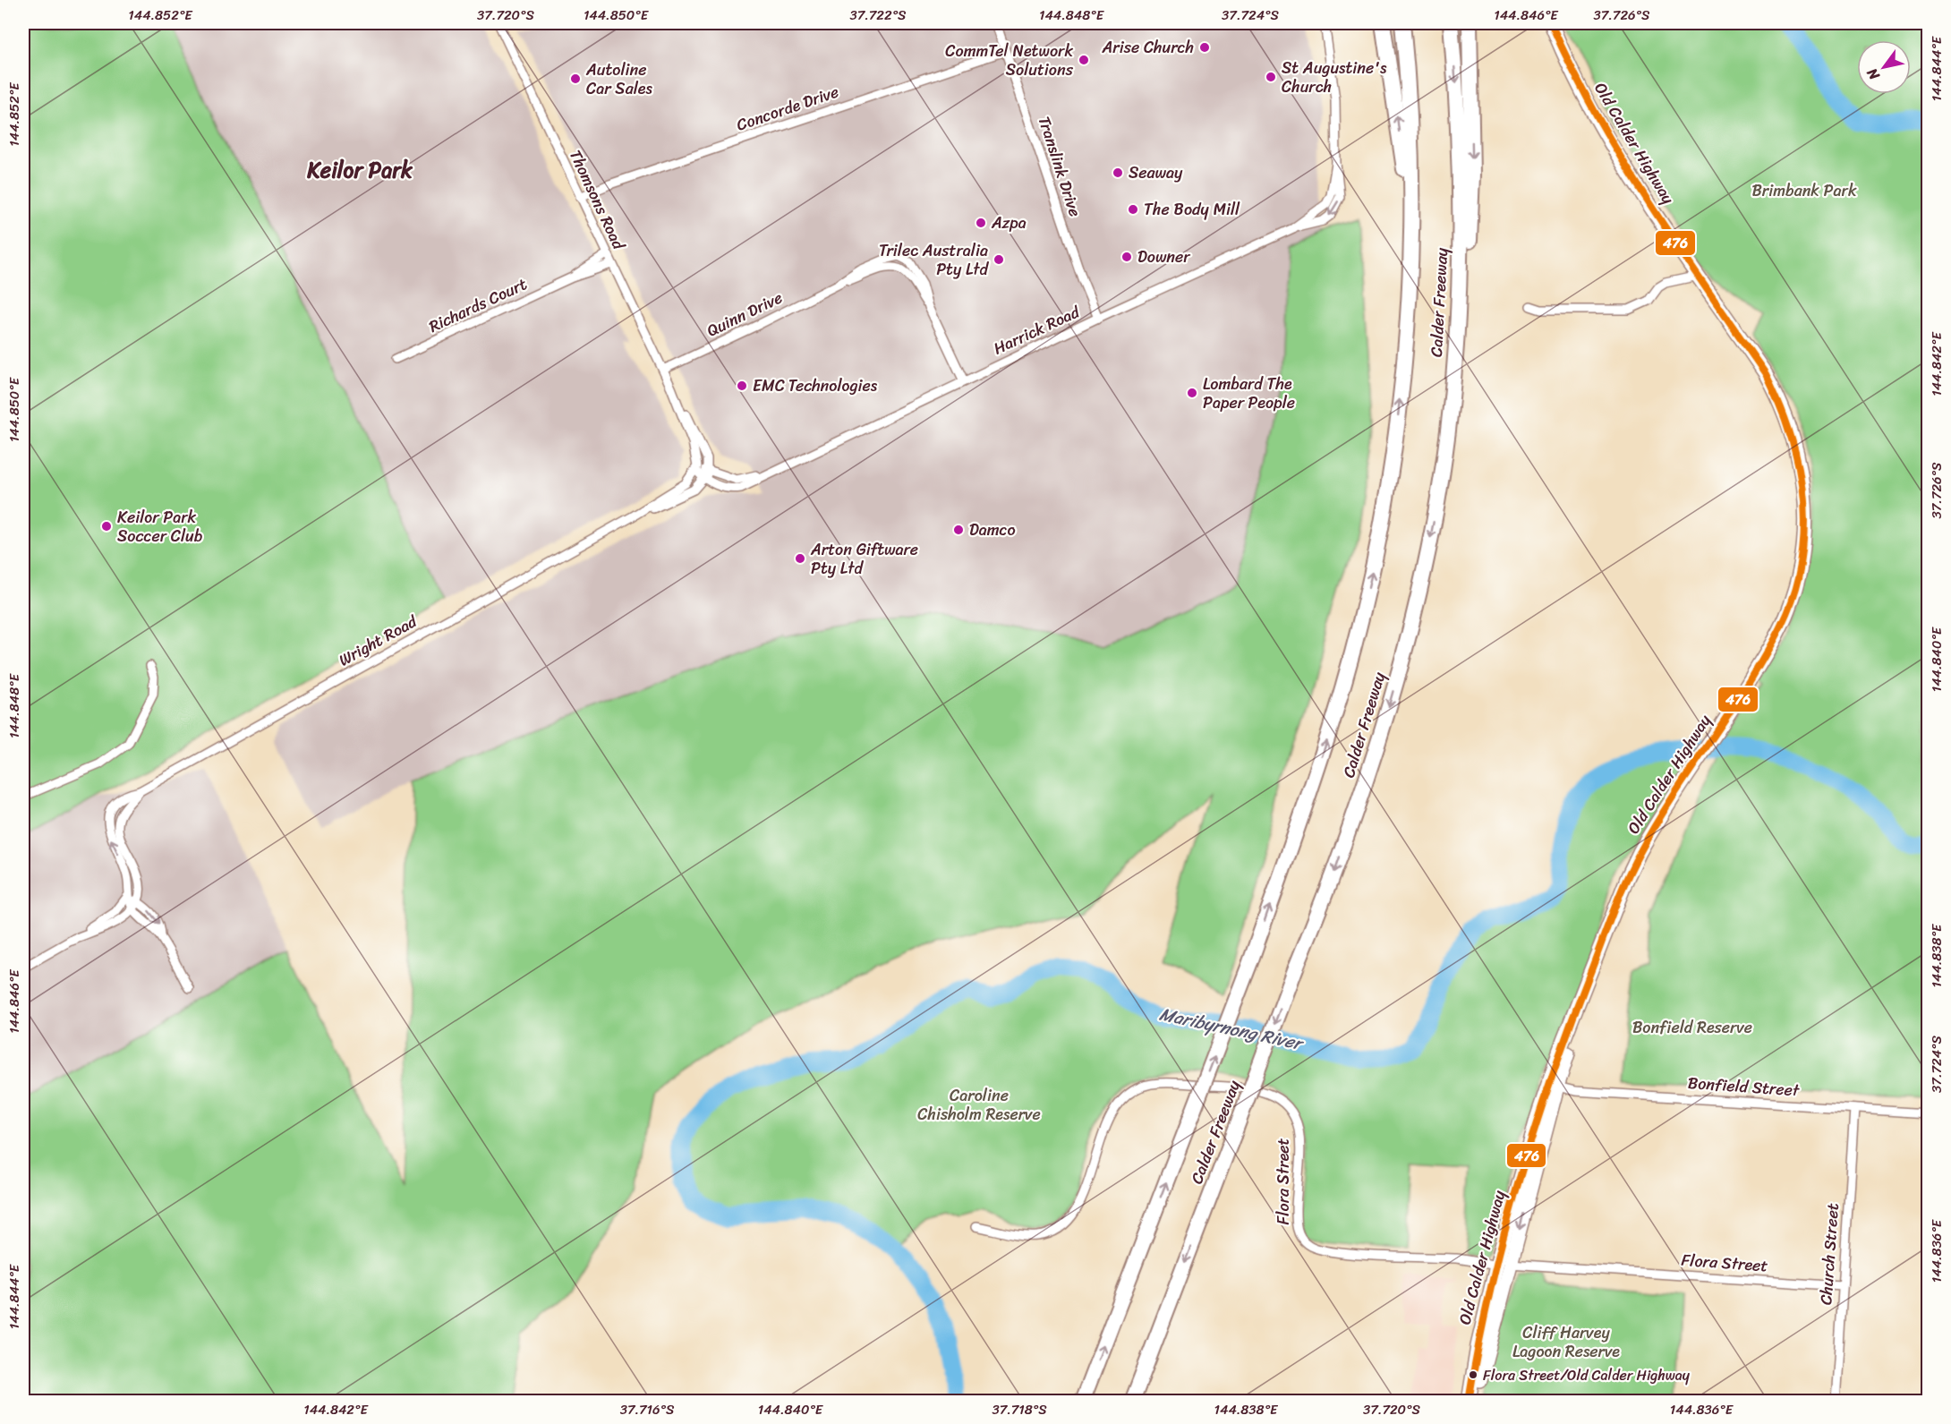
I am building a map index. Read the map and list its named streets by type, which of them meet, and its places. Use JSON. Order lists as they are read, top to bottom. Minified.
{"streets":{"highway":["Calder Freeway"],"main road":["Old Calder Highway"],"street":["Concorde Drive","Translink Drive","Thomsons Road","Richards Court","Quinn Drive","Harrick Road","Wright Road","Bonfield Street","Flora Street","Church Street"]},"crossings":[["Concorde Drive","Translink Drive"],["Concorde Drive","Thomsons Road"],["Old Calder Highway","Bonfield Street"],["Old Calder Highway","Flora Street"],["Translink Drive","Harrick Road"],["Thomsons Road","Richards Court"],["Thomsons Road","Quinn Drive"],["Thomsons Road","Harrick Road"],["Thomsons Road","Wright Road"],["Quinn Drive","Harrick Road"],["Harrick Road","Wright Road"],["Bonfield Street","Church Street"],["Flora Street","Church Street"]],"districts":["Keilor Park"],"water":["Maribyrnong River"],"parks":["Brimbank Park","Bonfield Reserve","Caroline Chisholm Reserve","Cliff Harvey Lagoon Reserve"],"places":["Arise Church","CommTel Network Solutions","St Augustine's Church","Autoline Car Sales","Seaway","The Body Mill","Azpa","Downer","Trilec Australia Pty Ltd","EMC Technologies","Lombard The Paper People","Keilor Park Soccer Club","Damco","Arton Giftware Pty Ltd","Flora Street/Old Calder Highway"],"lines":["transit line 476"],"north":"bottom left","coordinates":["144.852°E","37.720°S","144.850°E","37.722°S","144.848°E","37.724°S","144.846°E","37.726°S","144.844°E","144.842°E","144.840°E","144.838°E","144.836°E","37.716°S","37.718°S"]}
